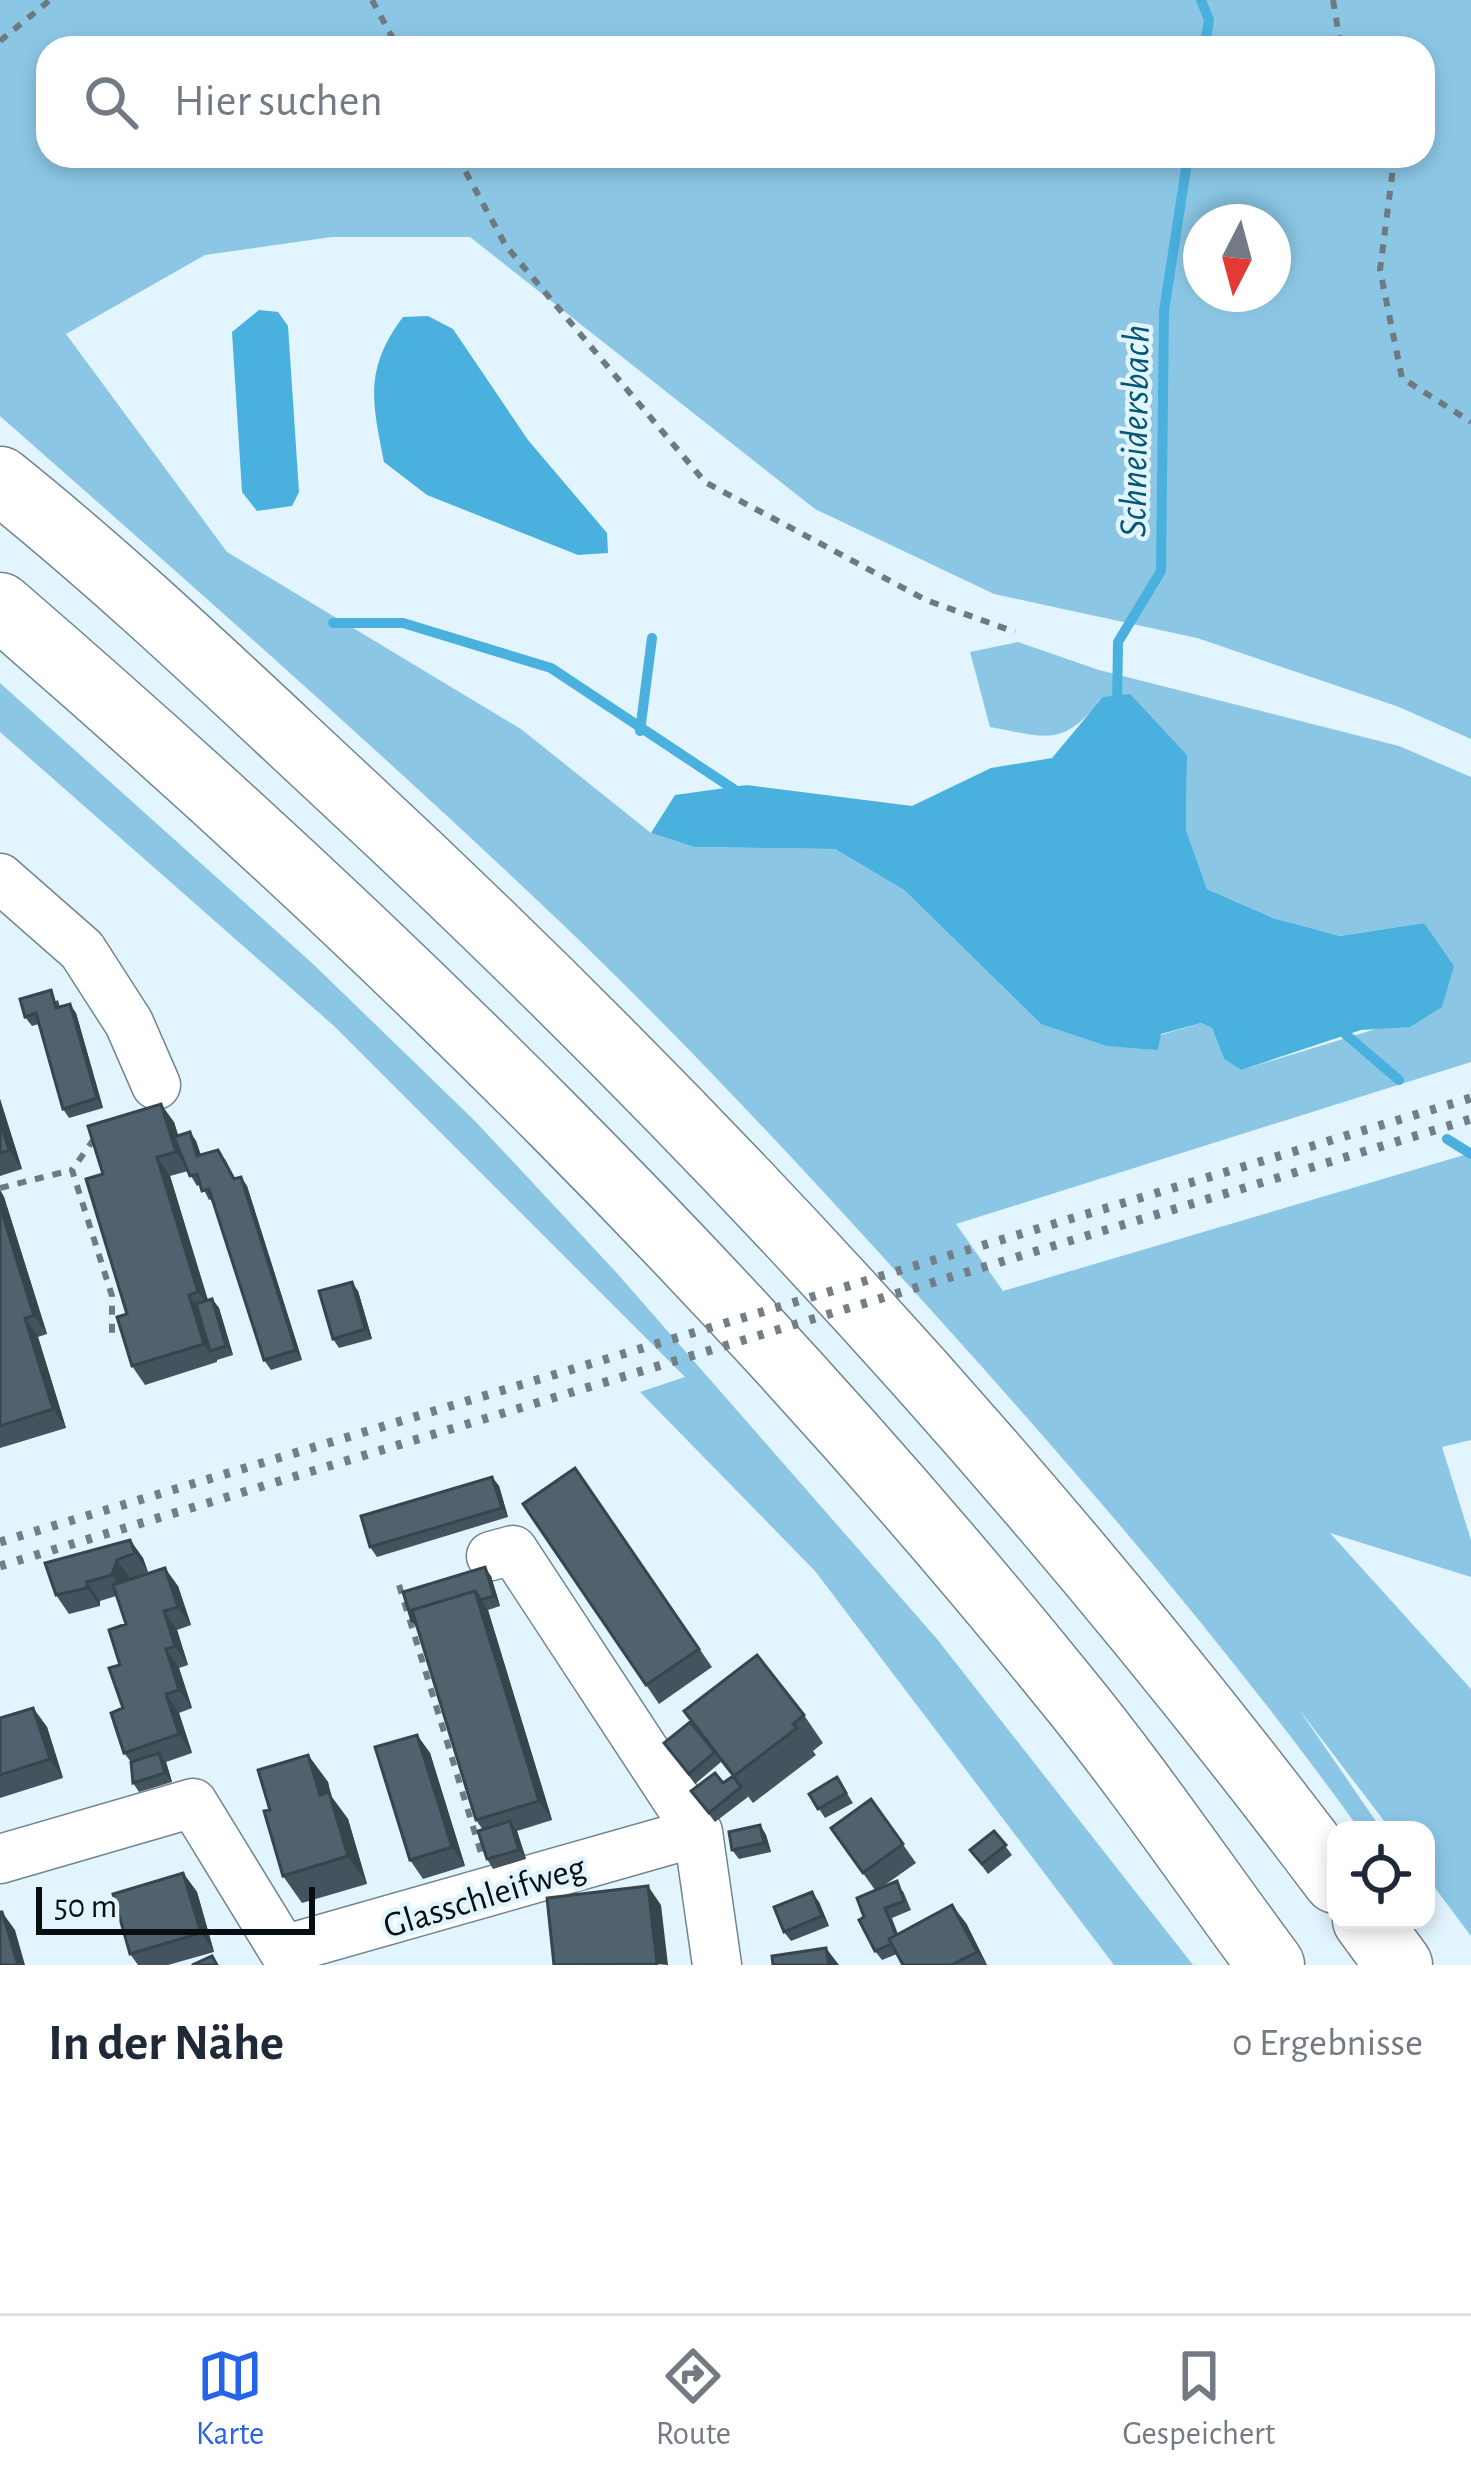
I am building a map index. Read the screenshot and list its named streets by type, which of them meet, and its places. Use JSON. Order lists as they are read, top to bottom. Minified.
{"streets":{"street":["Glasschleifweg"]},"water":["Schneidersbach"],"scale_bar":"50 m","north":"bottom","page":{"search":"Hier suchen","scale":"50 m","heading":["In der Nähe","0 Ergebnisse"],"nav":["Karte","Route","Gespeichert"]}}
